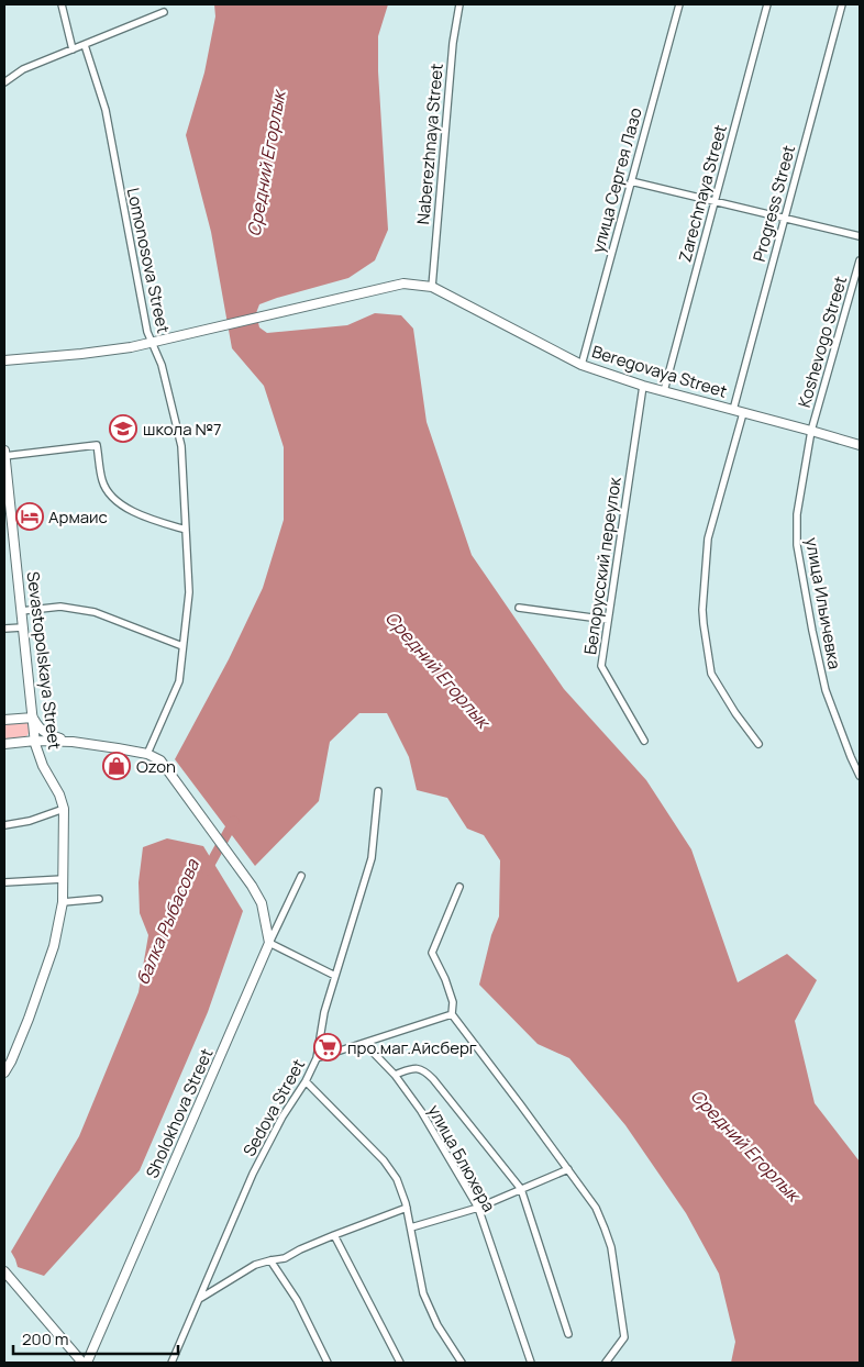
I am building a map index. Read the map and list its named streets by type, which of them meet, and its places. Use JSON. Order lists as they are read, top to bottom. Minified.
{"streets":{"main road":["Beregovaya Street","Sevastopolskaya Street","Sholokhova Street"],"street":["Naberezhnaya Street","улица Сергея Лазо","Zarechnaya Street","Progress Street","Lomonosova Street","Koshevogo Street","Белорусский переулок","улица Ильичевка","Sedova Street","улица Блюхера"]},"crossings":[["Naberezhnaya Street","Beregovaya Street"],["улица Сергея Лазо","Beregovaya Street"],["Zarechnaya Street","Beregovaya Street"],["Progress Street","Beregovaya Street"],["Koshevogo Street","Beregovaya Street"],["Koshevogo Street","улица Ильичевка"],["Beregovaya Street","Белорусский переулок"],["Beregovaya Street","улица Ильичевка"]],"water":["Средний Егорлык","балка Рыбасова"],"places":{"school or university":["школа №7"],"hotel":["Армаис"],"shop":["Ozon"],"supermarket":["про.маг.Айсберг"]},"scale_bar":"200 m"}
